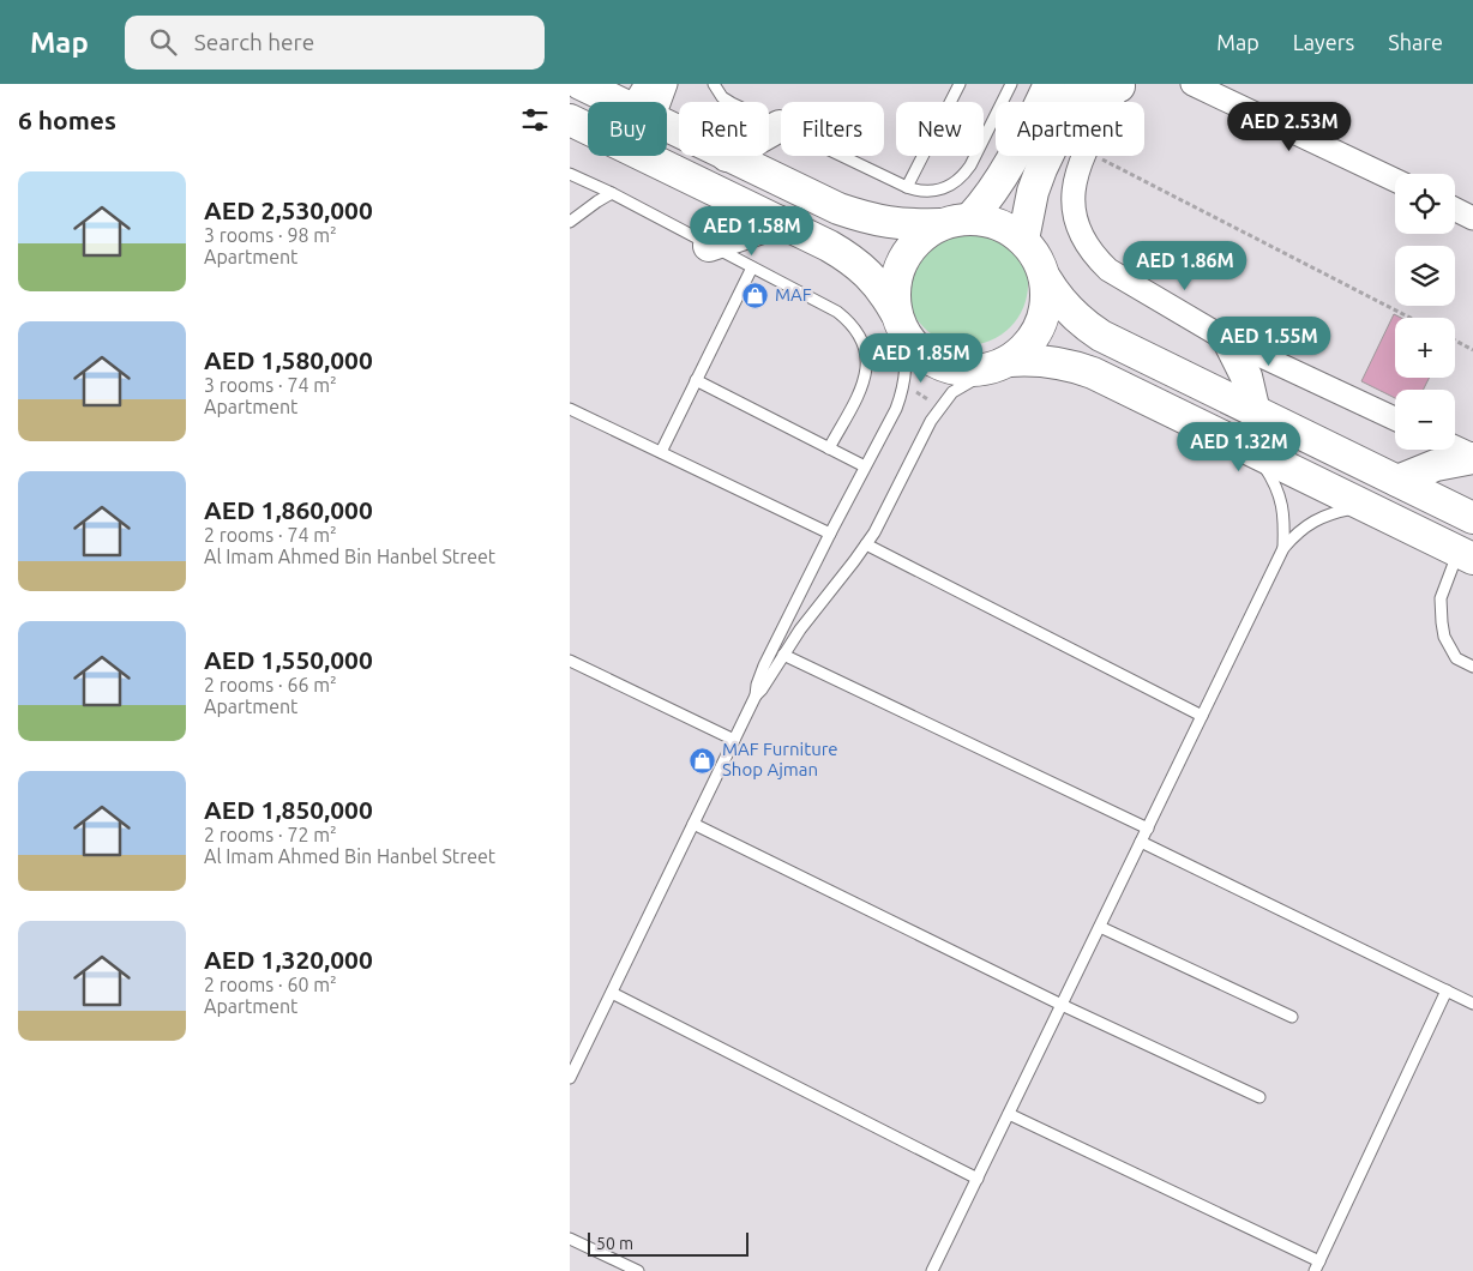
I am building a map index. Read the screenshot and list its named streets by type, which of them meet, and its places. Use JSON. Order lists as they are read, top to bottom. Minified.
{"places":{"shop":["MAF","MAF Furniture Shop Ajman"]},"scale_bar":"50 m","page":{"header":"Map","search":"Search here","nav":["Map","Layers","Share"],"heading":"6 homes","price":["AED 2.53M","AED 1.58M","AED 1.86M","AED 1.55M","AED 1.85M","AED 1.32M"],"chip":["Buy","Rent","Filters","New","Apartment"],"list":[{"name":"AED 2,530,000","note":"3 rooms · 98 m² · Apartment"},{"name":"AED 1,580,000","note":"3 rooms · 74 m² · Apartment"},{"name":"AED 1,860,000","note":"2 rooms · 74 m² · Al Imam Ahmed Bin Hanbel Street"},{"name":"AED 1,550,000","note":"2 rooms · 66 m² · Apartment"},{"name":"AED 1,850,000","note":"2 rooms · 72 m² · Al Imam Ahmed Bin Hanbel Street"},{"name":"AED 1,320,000","note":"2 rooms · 60 m² · Apartment"}],"map_buttons":["+","−"],"scale":"50 m"}}
